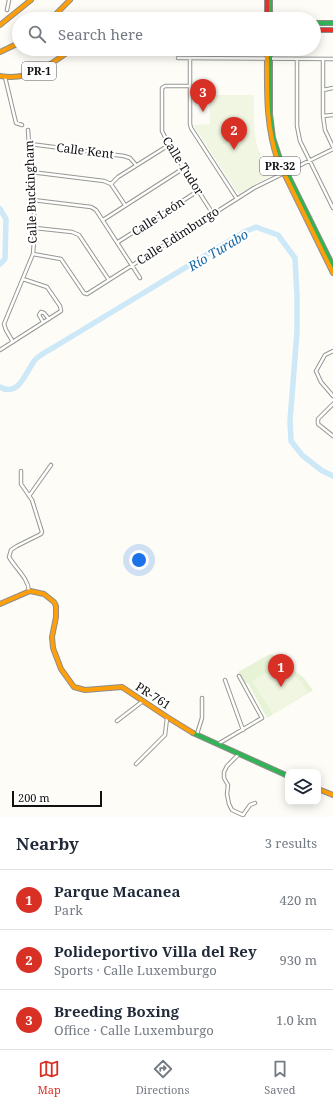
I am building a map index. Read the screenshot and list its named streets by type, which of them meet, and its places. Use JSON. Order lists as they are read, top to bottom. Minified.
{"streets":{"main road":["PR-1","PR-32","PR-761"],"street":["Calle Kent","Calle Tudor","Calle Buckingham","Calle León","Calle Edimburgo"]},"crossings":[["Calle Kent","Calle Buckingham"],["Calle Tudor","Calle León"],["Calle Tudor","Calle Edimburgo"],["PR-32","Calle Edimburgo"],["Calle Buckingham","Calle Edimburgo"]],"water":["Río Turabo"],"scale_bar":"200 m","page":{"search":"Search here","pins":["3","2","1"],"scale":"200 m","heading":["Nearby","3 results"],"list":[{"mark":"1","name":"Parque Macanea","note":"Park","value":"420 m"},{"mark":"2","name":"Polideportivo Villa del Rey","note":"Sports · Calle Luxemburgo","value":"930 m"},{"mark":"3","name":"Breeding Boxing","note":"Office · Calle Luxemburgo","value":"1.0 km"}],"nav":["Map","Directions","Saved"]}}
